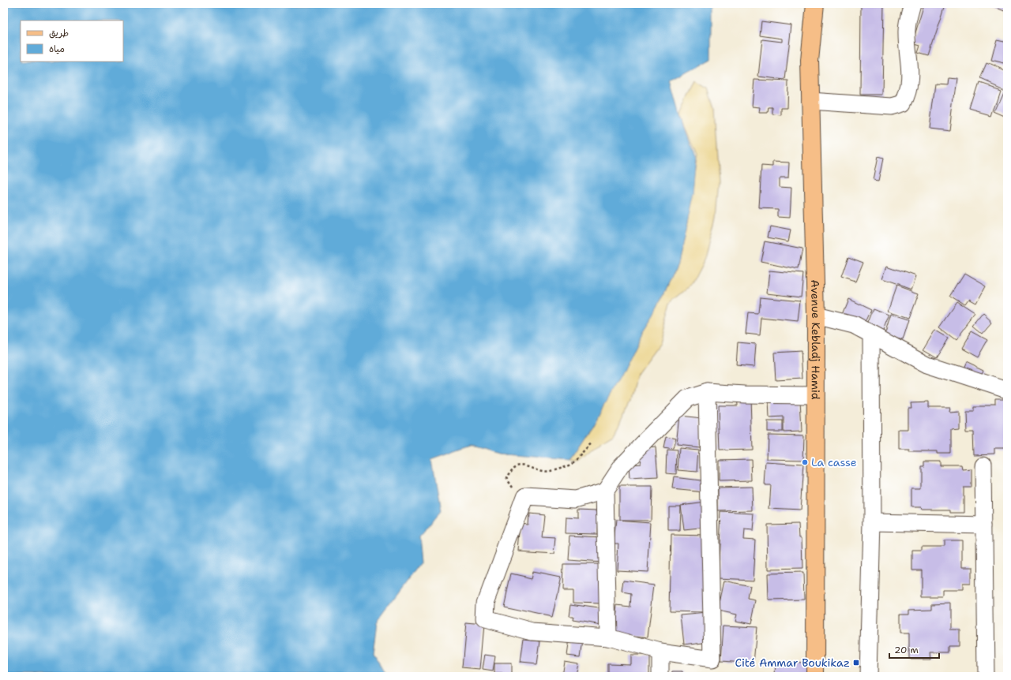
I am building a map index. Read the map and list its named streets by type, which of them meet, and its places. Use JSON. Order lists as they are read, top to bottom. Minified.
{"streets":{"main road":["Avenue Kebladj Hamid"]},"places":{"other":["La casse"],"transit":["Cité Ammar Boukikaz"]},"legend":["طريق","مياه"],"scale_bar":"20 m"}
